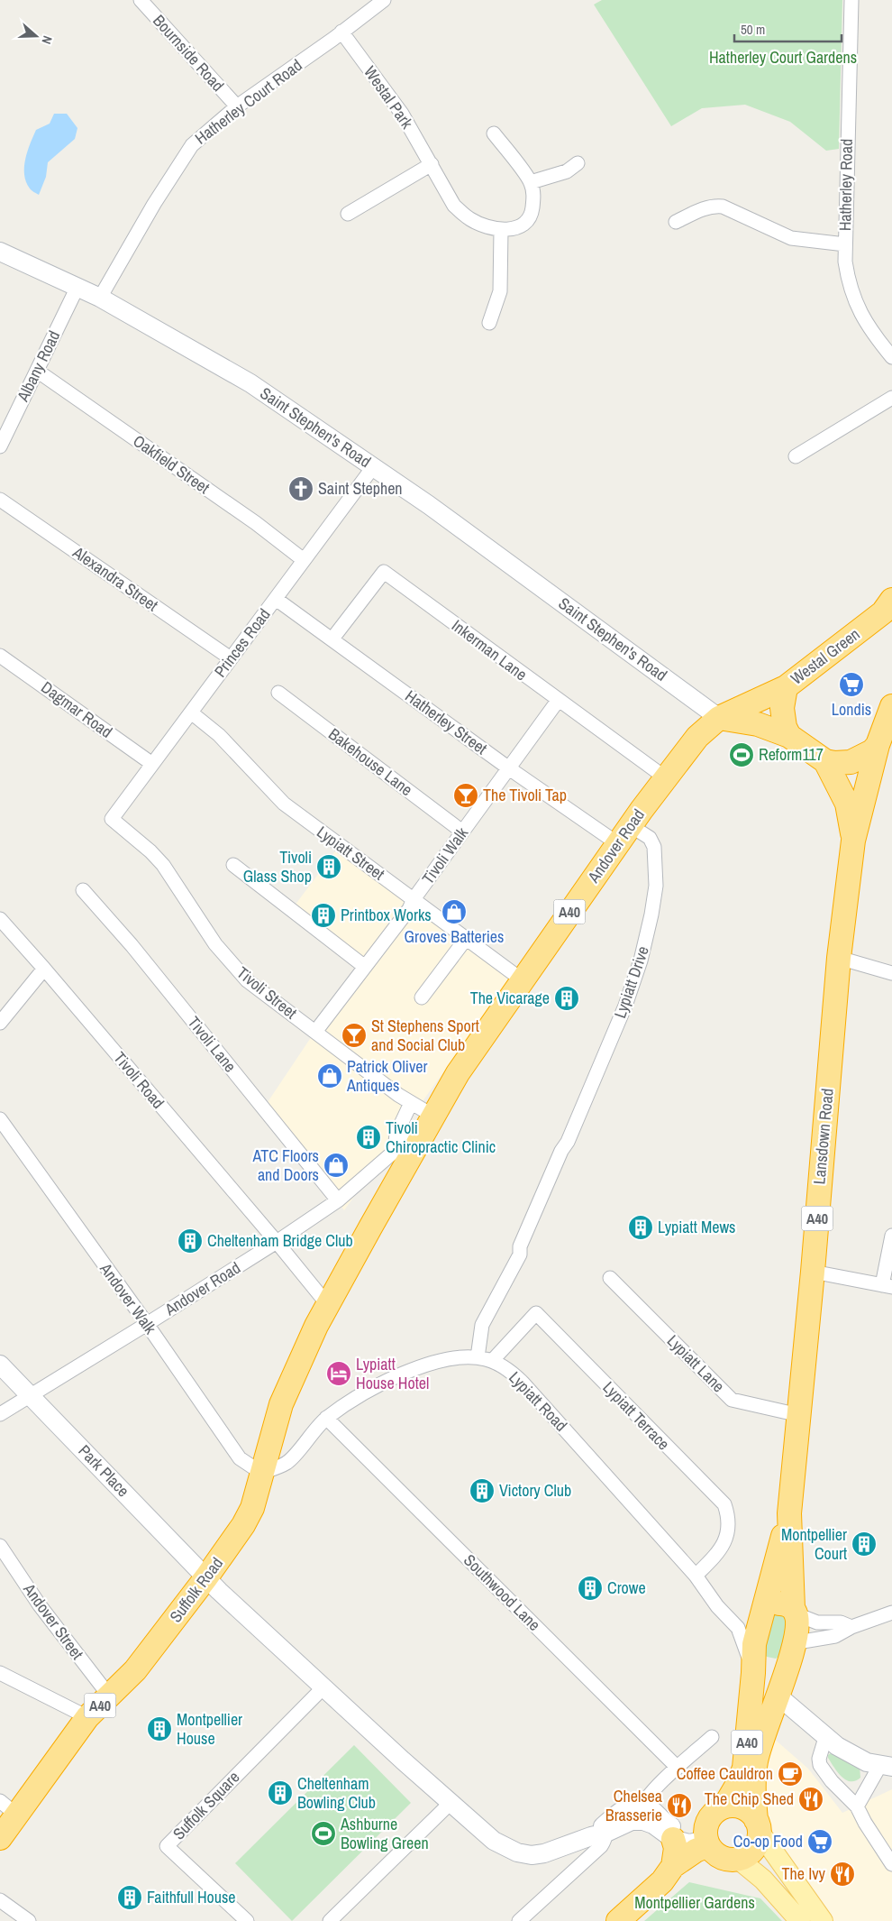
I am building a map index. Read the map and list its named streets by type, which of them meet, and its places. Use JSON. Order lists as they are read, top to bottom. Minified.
{"streets":{"highway":["Westal Green","Andover Road","A40","Lansdown Road","Suffolk Road"],"street":["Bournside Road","Westal Park","Hatherley Court Road","Hatherley Road","Albany Road","Saint Stephen's Road","Oakfield Street","Alexandra Street","Princes Road","Inkerman Lane","Dagmar Road","Hatherley Street","Bakehouse Lane","Lypiatt Street","Tivoli Walk","Lypiatt Drive","Tivoli Street","Tivoli Lane","Tivoli Road","Andover Walk","Lypiatt Lane","Lypiatt Road","Lypiatt Terrace","Park Place","Southwood Lane","Andover Street","Suffolk Square"]},"crossings":[["Bournside Road","Hatherley Court Road"],["Westal Park","Hatherley Court Road"],["Hatherley Court Road","Saint Stephen's Road"],["Albany Road","Saint Stephen's Road"],["Albany Road","Oakfield Street"],["Saint Stephen's Road","Princes Road"],["Saint Stephen's Road","Andover Road"],["Oakfield Street","Princes Road"],["Alexandra Street","Princes Road"],["Princes Road","Dagmar Road"],["Princes Road","Hatherley Street"],["Princes Road","Lypiatt Street"],["Princes Road","Tivoli Street"],["Inkerman Lane","Hatherley Street"],["Inkerman Lane","Andover Road"],["Inkerman Lane","Tivoli Walk"],["Westal Green","Andover Road"],["Hatherley Street","Andover Road"],["Hatherley Street","Tivoli Walk"],["Hatherley Street","Lypiatt Drive"],["Bakehouse Lane","Tivoli Walk"],["Andover Road","Lypiatt Street"],["Andover Road","Lypiatt Drive"],["Andover Road","Tivoli Street"],["Andover Road","Tivoli Lane"],["Andover Road","Tivoli Road"],["Andover Road","Andover Walk"],["Andover Road","Park Place"],["Andover Road","Suffolk Road"],["Lypiatt Street","Tivoli Walk"],["Tivoli Walk","Tivoli Street"],["A40","Lansdown Road"],["A40","Lypiatt Road"],["Lypiatt Drive","Lypiatt Road"],["Tivoli Road","Suffolk Road"],["Lansdown Road","Lypiatt Lane"],["Andover Walk","Lypiatt Road"],["Andover Walk","Suffolk Road"],["Lypiatt Road","Lypiatt Terrace"],["Lypiatt Road","Suffolk Road"],["Lypiatt Road","Southwood Lane"],["Park Place","Suffolk Road"],["Suffolk Road","Andover Street"]],"parks":["Hatherley Court Gardens","Montpellier Gardens"],"places":{"church":["Saint Stephen"],"supermarket":["Londis","Co-op Food"],"sports":["Reform117","Ashburne Bowling Green"],"bar":["The Tivoli Tap","St Stephens Sport and Social Club"],"building":["Tivoli Glass Shop","Printbox Works","The Vicarage","Tivoli Chiropractic Clinic","Lypiatt Mews","Cheltenham Bridge Club","Victory Club","Montpellier Court","Crowe","Montpellier House","Cheltenham Bowling Club","Faithfull House"],"shop":["Groves Batteries","Patrick Oliver Antiques","ATC Floors and Doors"],"hotel":["Lypiatt House Hotel"],"cafe":["Coffee Cauldron"],"restaurant":["The Chip Shed","Chelsea Brasserie","The Ivy"]},"scale_bar":"50 m","north":"right"}
